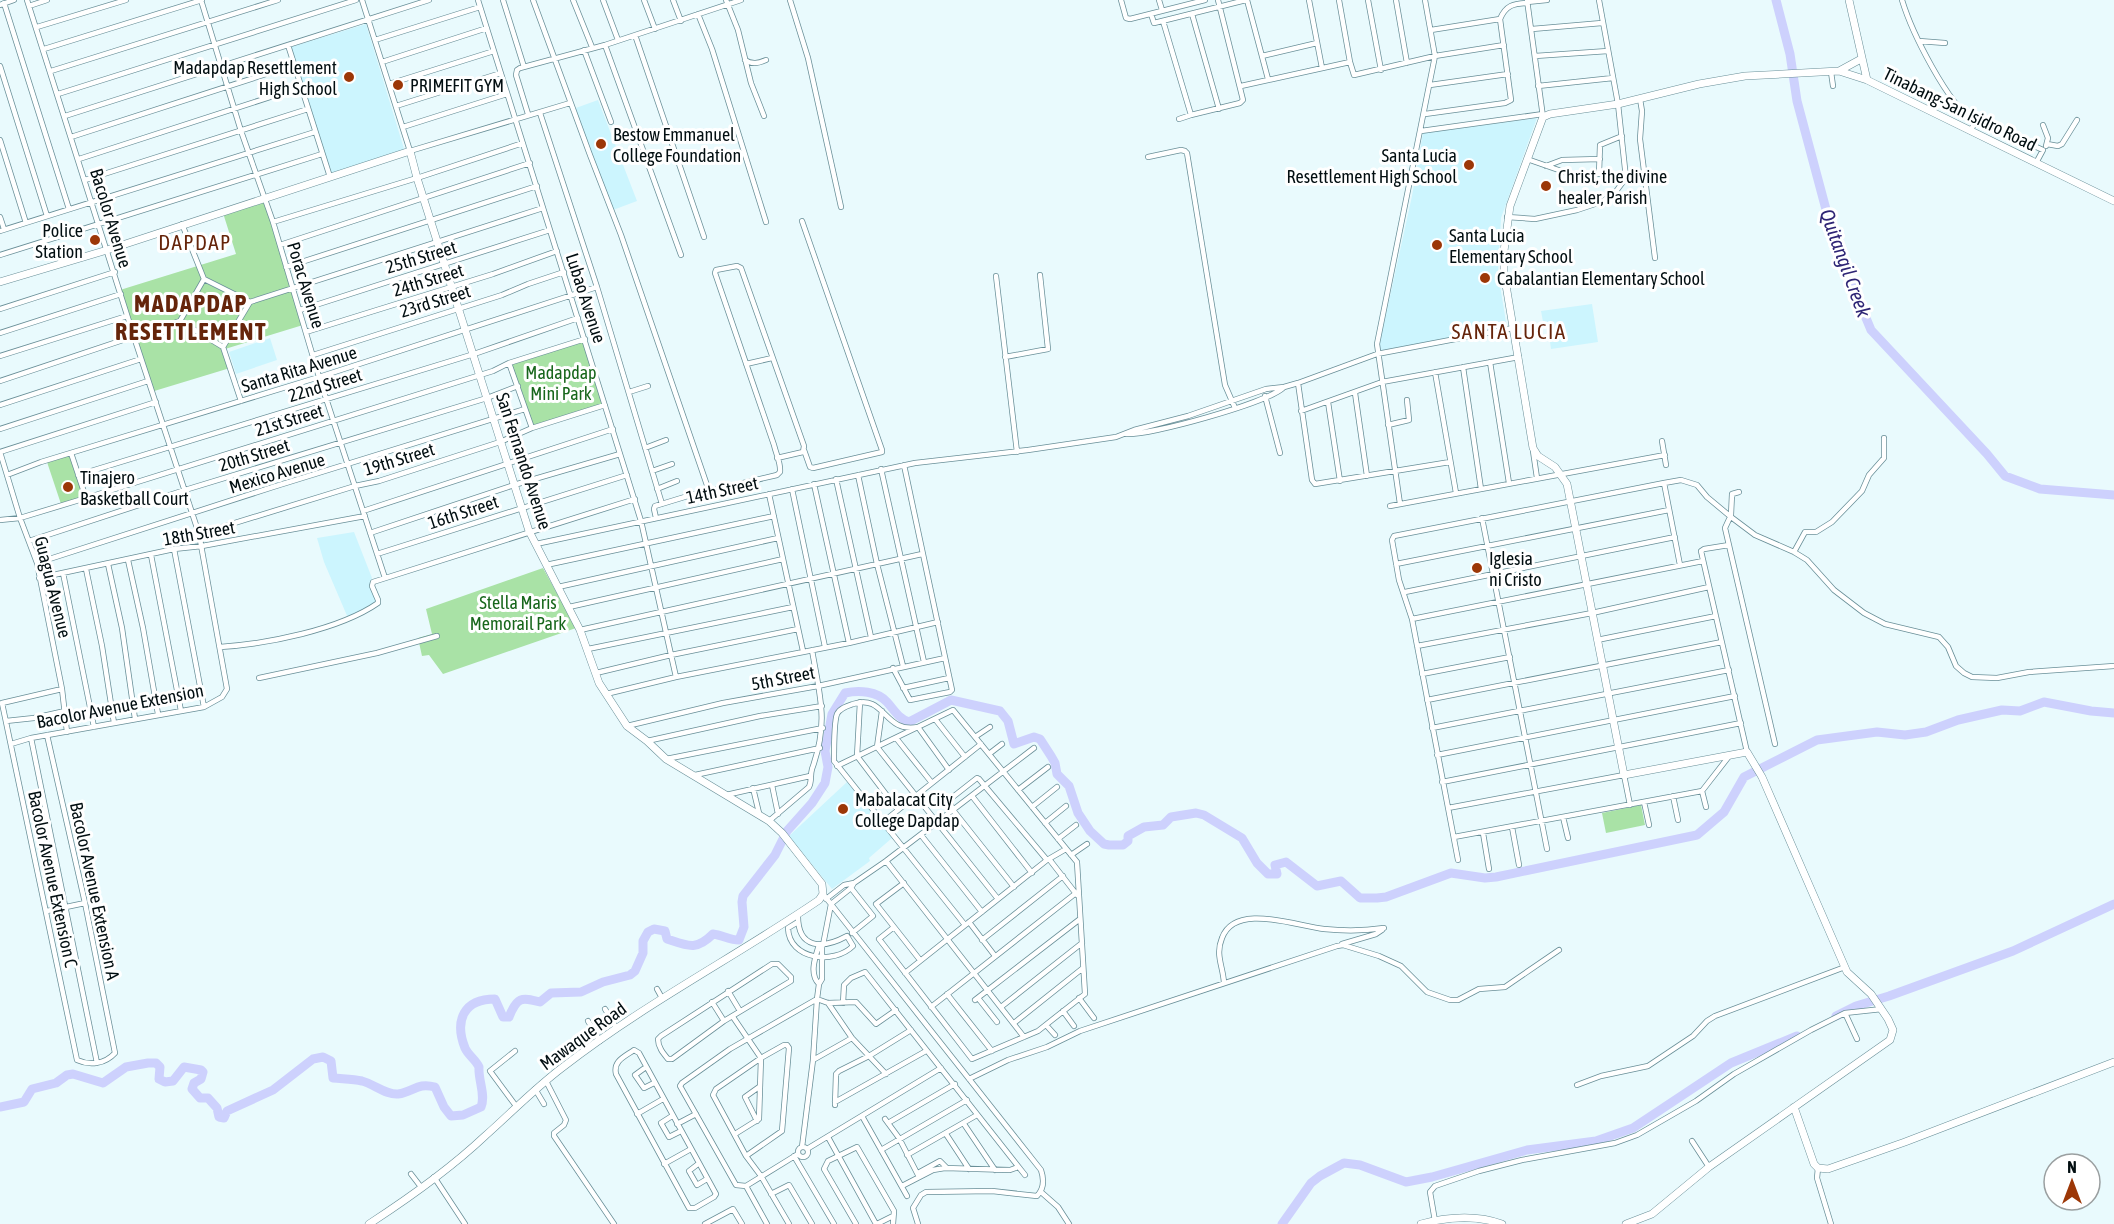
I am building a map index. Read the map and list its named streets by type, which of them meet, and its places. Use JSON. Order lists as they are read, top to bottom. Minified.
{"streets":{"street":["Tinabang-San Isidro Road","Bacolor Avenue","25th Street","24th Street","Porac Avenue","Lubao Avenue","23rd Street","Santa Rita Avenue","22nd Street","21st Street","20th Street","19th Street","San Fernando Avenue","Mexico Avenue","14th Street","16th Street","18th Street","Guagua Avenue","5th Street","Bacolor Avenue Extension","Bacolor Avenue Extension C","Bacolor Avenue Extension A","Mawaque Road"]},"crossings":[["Bacolor Avenue","Santa Rita Avenue"],["Bacolor Avenue","22nd Street"],["Bacolor Avenue","21st Street"],["Bacolor Avenue","20th Street"],["Bacolor Avenue","19th Street"],["Bacolor Avenue","Mexico Avenue"],["Bacolor Avenue","18th Street"],["Bacolor Avenue","Bacolor Avenue Extension"],["25th Street","Porac Avenue"],["25th Street","Lubao Avenue"],["25th Street","San Fernando Avenue"],["24th Street","Porac Avenue"],["24th Street","Lubao Avenue"],["24th Street","San Fernando Avenue"],["Porac Avenue","23rd Street"],["Porac Avenue","Santa Rita Avenue"],["Porac Avenue","22nd Street"],["Porac Avenue","21st Street"],["Porac Avenue","20th Street"],["Porac Avenue","19th Street"],["Porac Avenue","Mexico Avenue"],["Porac Avenue","16th Street"],["Porac Avenue","18th Street"],["Lubao Avenue","23rd Street"],["Lubao Avenue","Santa Rita Avenue"],["Lubao Avenue","22nd Street"],["Lubao Avenue","21st Street"],["Lubao Avenue","19th Street"],["Lubao Avenue","14th Street"],["Lubao Avenue","16th Street"],["Lubao Avenue","18th Street"],["23rd Street","San Fernando Avenue"],["Santa Rita Avenue","San Fernando Avenue"],["Santa Rita Avenue","Guagua Avenue"],["22nd Street","San Fernando Avenue"],["21st Street","San Fernando Avenue"],["21st Street","Guagua Avenue"],["20th Street","San Fernando Avenue"],["20th Street","Guagua Avenue"],["19th Street","San Fernando Avenue"],["San Fernando Avenue","Mexico Avenue"],["San Fernando Avenue","14th Street"],["San Fernando Avenue","16th Street"],["San Fernando Avenue","18th Street"],["San Fernando Avenue","5th Street"],["San Fernando Avenue","Mawaque Road"],["Mexico Avenue","Guagua Avenue"],["18th Street","Guagua Avenue"],["18th Street","Bacolor Avenue Extension"],["Guagua Avenue","Bacolor Avenue Extension"],["Guagua Avenue","Bacolor Avenue Extension C"],["Bacolor Avenue Extension","Bacolor Avenue Extension C"],["Bacolor Avenue Extension","Bacolor Avenue Extension A"],["Bacolor Avenue Extension C","Bacolor Avenue Extension A"]],"districts":["DAPDAP","MADAPDAP RESETTLEMENT","SANTA LUCIA"],"water":["Quitangil Creek"],"parks":["Madapdap Mini Park","Stella Maris Memorail Park"],"places":["Madapdap Resettlement High School","PRIMEFIT GYM","Bestow Emmanuel College Foundation","Santa Lucia Resettlement High School","Christ, the divine healer, Parish","Police Station","Santa Lucia Elementary School","Cabalantian Elementary School","Tinajero Basketball Court","Iglesia ni Cristo","Mabalacat City College Dapdap"],"north":"top"}
